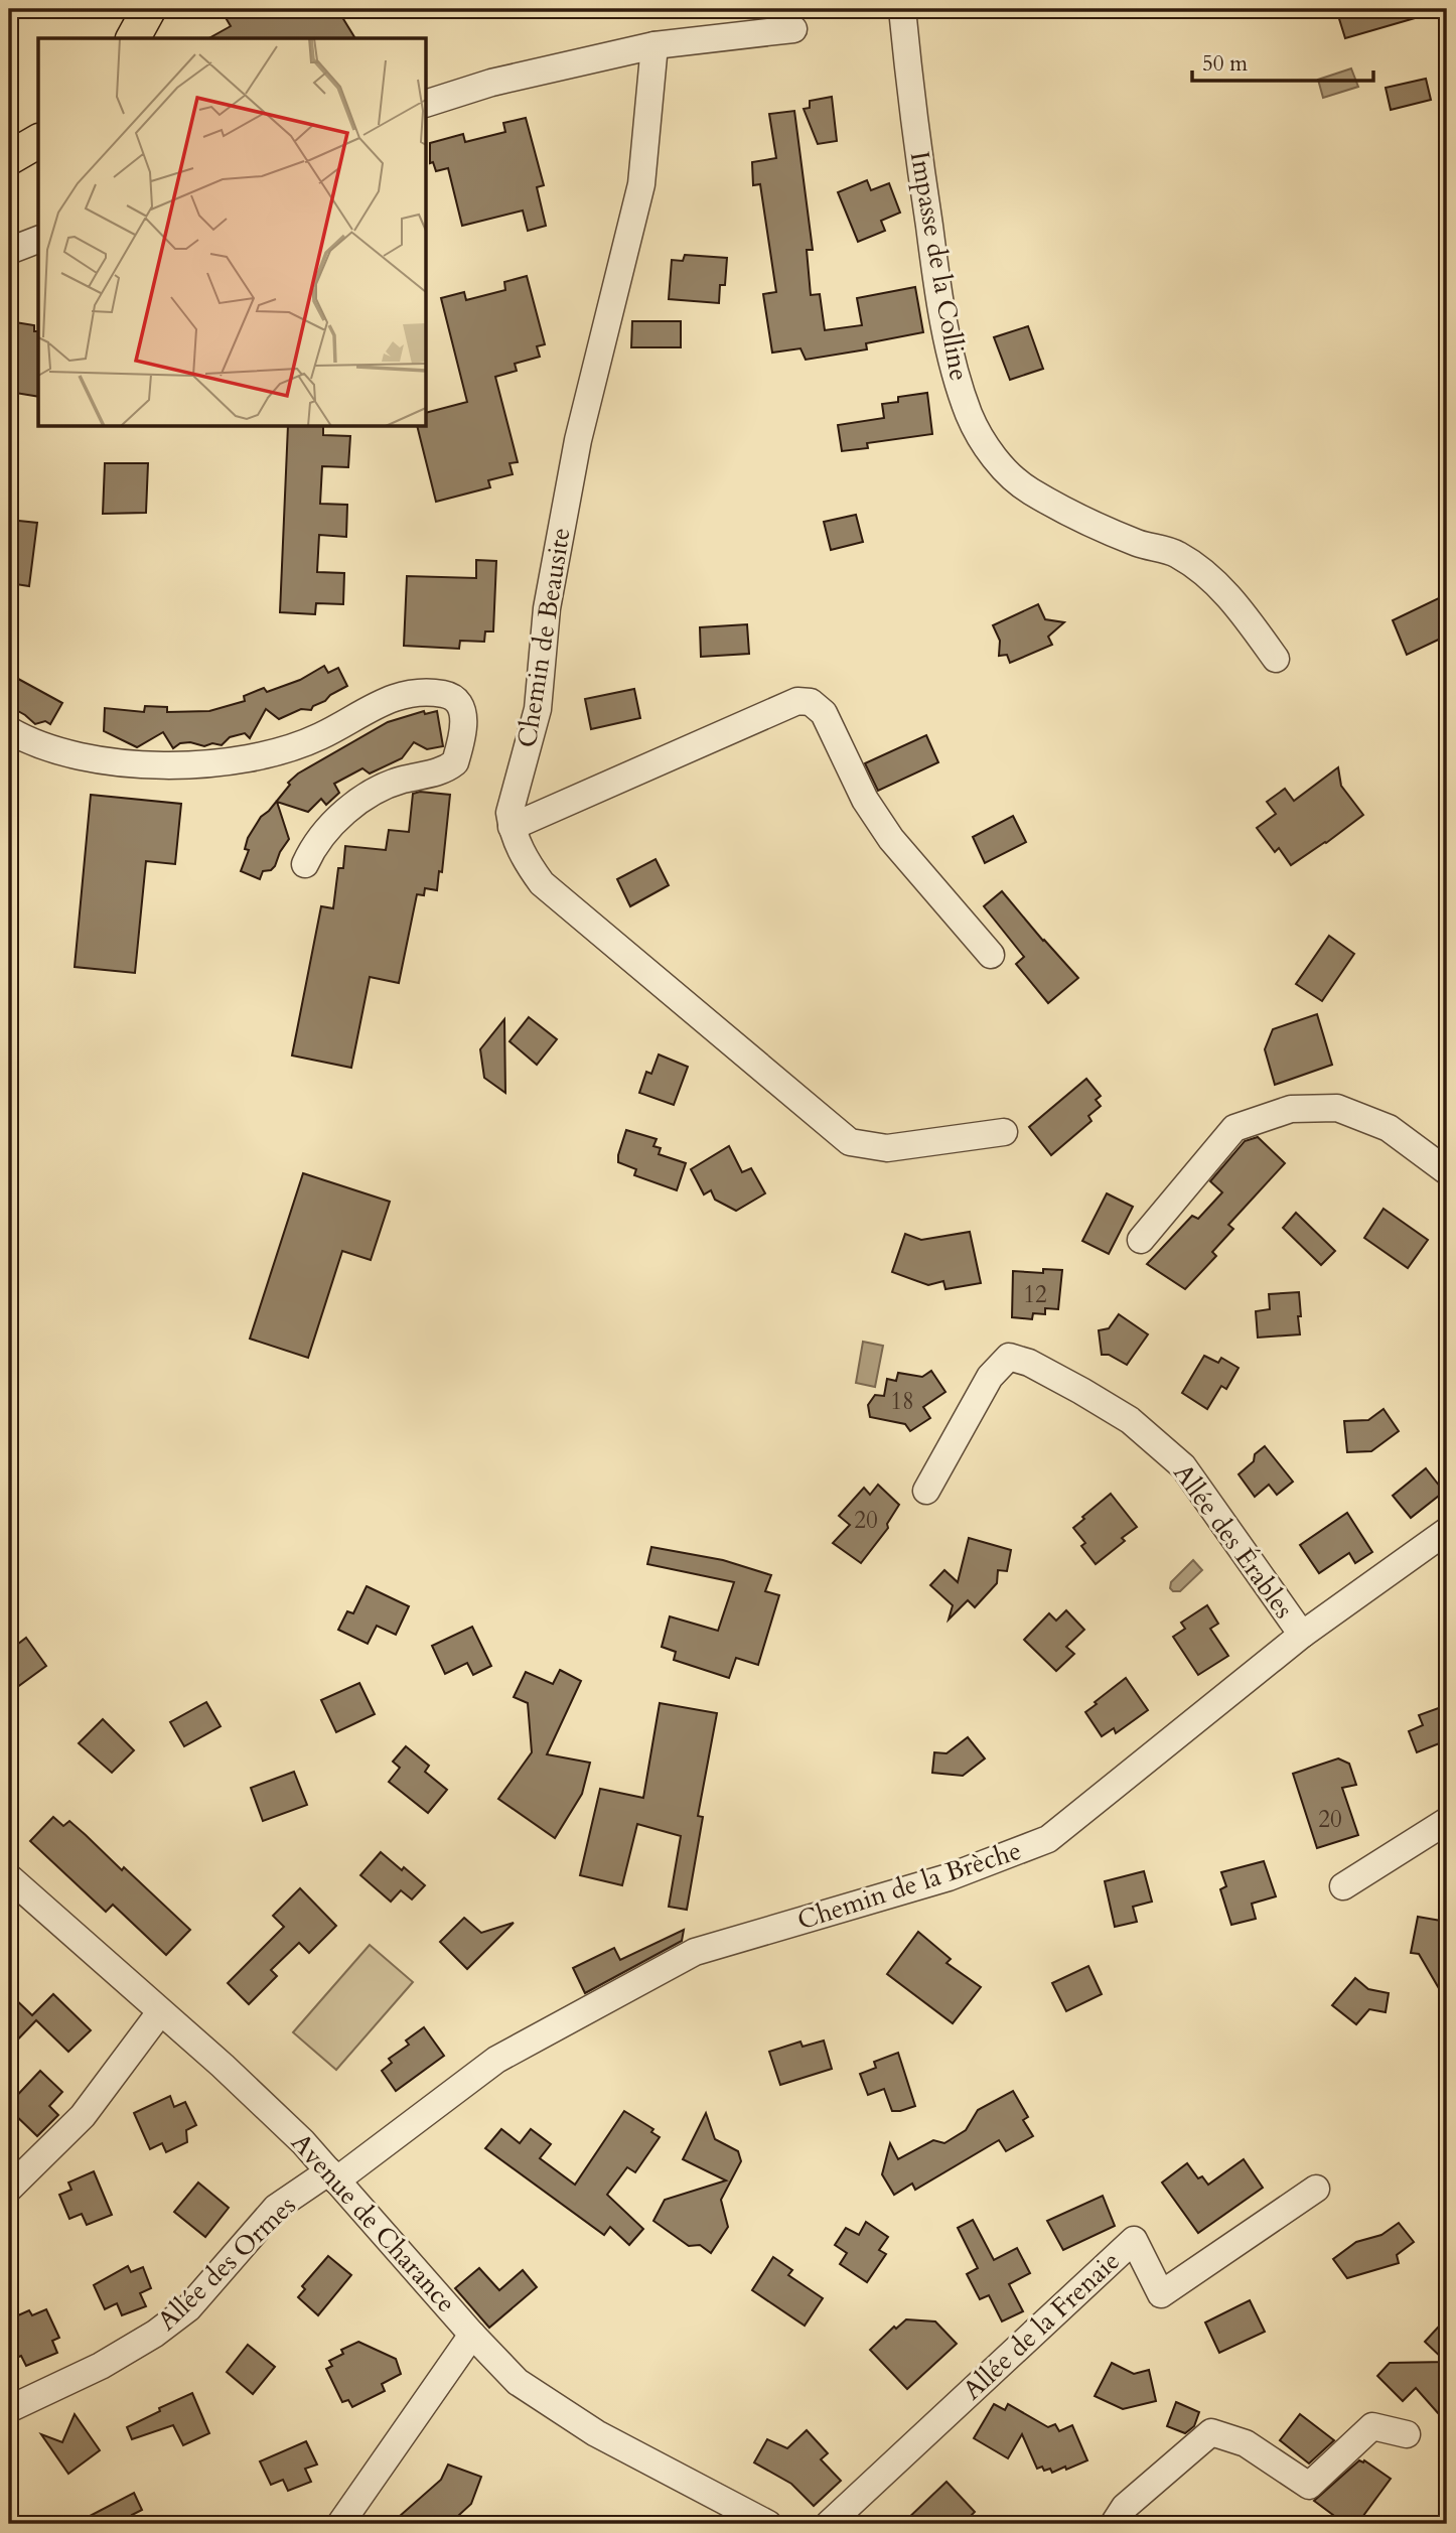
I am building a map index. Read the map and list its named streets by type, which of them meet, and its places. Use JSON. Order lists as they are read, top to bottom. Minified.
{"streets":{"street":["Impasse de la Colline","Chemin de Beausite","Allée des Érables","Chemin de la Brèche","Avenue de Charance","Allée des Ormes","Allée de la Frenaie"]},"crossings":[["Allée des Érables","Chemin de la Brèche"],["Chemin de la Brèche","Avenue de Charance"],["Chemin de la Brèche","Allée des Ormes"],["Avenue de Charance","Allée des Ormes"]],"house_numbers":["12","18","20","20"],"scale_bar":"50 m"}
